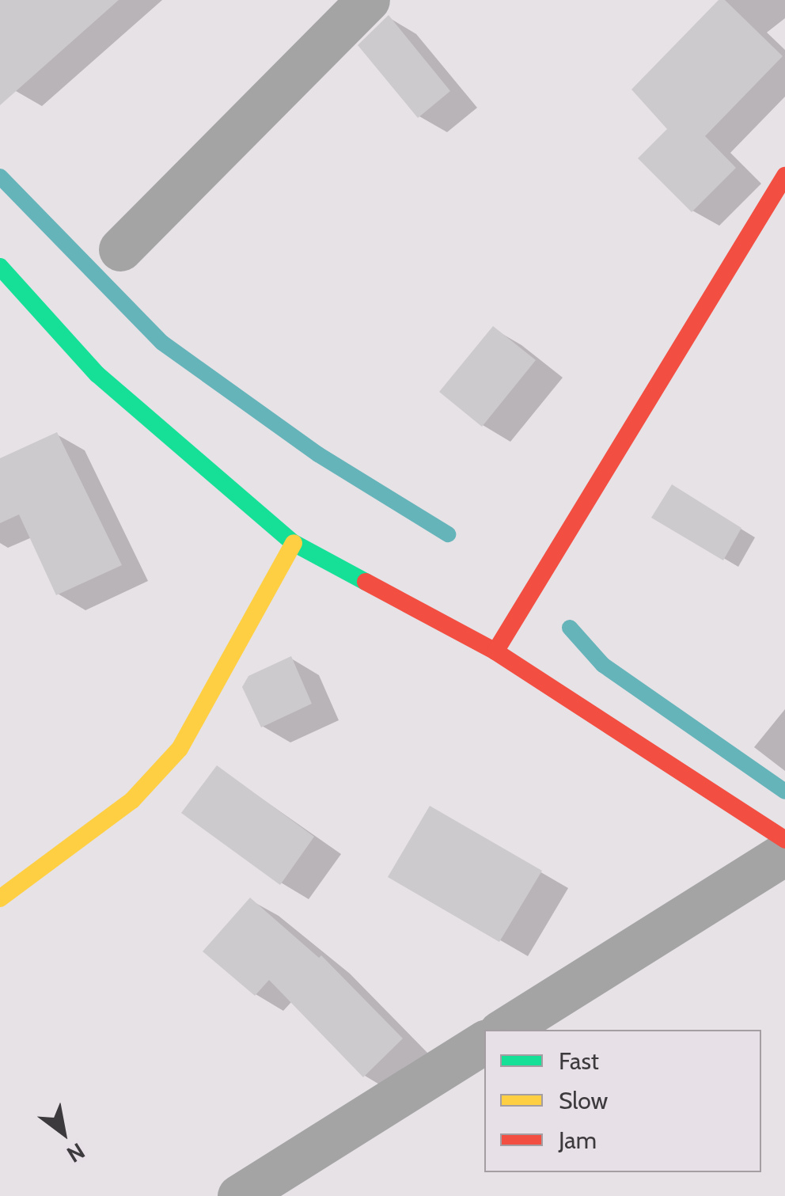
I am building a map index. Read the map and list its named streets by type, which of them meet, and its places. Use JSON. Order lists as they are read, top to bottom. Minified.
{"legend":["Fast","Slow","Jam"],"north":"bottom right"}
